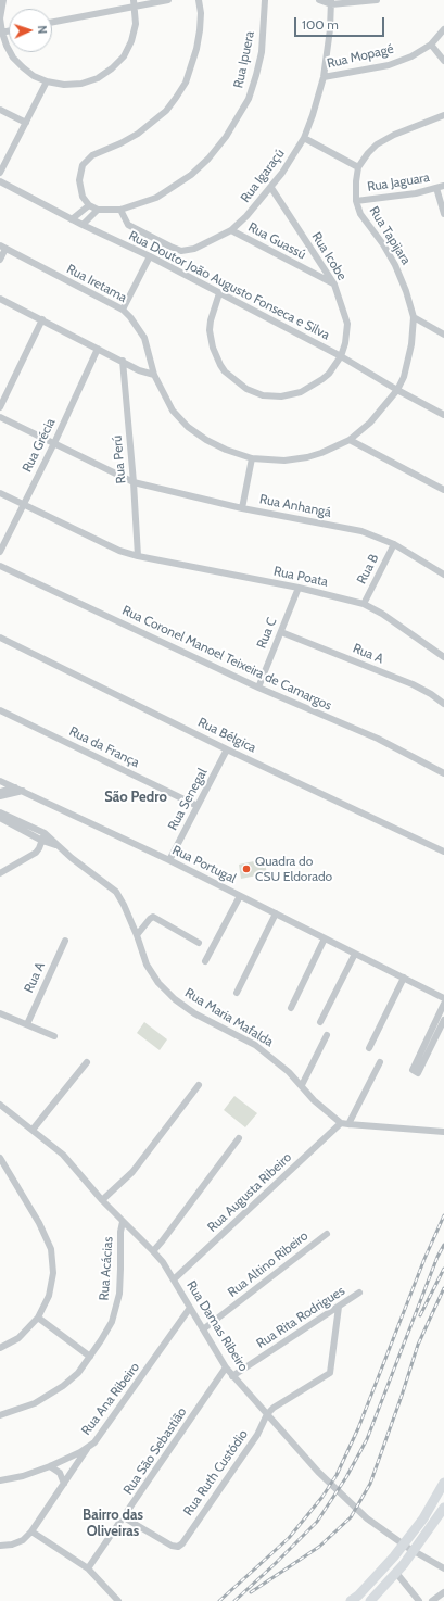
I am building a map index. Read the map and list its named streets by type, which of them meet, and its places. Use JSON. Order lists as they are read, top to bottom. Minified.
{"streets":{"street":["Rua Mopagé","Rua Ipuera","Rua Igaraçú","Rua Jaguara","Rua Tapijara","Rua Guassú","Rua Icobe","Rua Iretama","Rua Doutor João Augusto Fonseca e Silva","Rua Grécia","Rua Perú","Rua Anhangá","Rua B","Rua Poata","Rua C","Rua A","Rua Coronel Manoel Teixeira de Camargos","Rua Bélgica","Rua da França","Rua Senegal","Rua Portugal","Rua Maria Mafalda","Rua Augusta Ribeiro","Rua Altino Ribeiro","Rua Acácias","Rua Rita Rodrigues","Rua Damas Ribeiro","Rua Ana Ribeiro","Rua São Sebastião","Rua Ruth Custódio"]},"crossings":[["Rua Mopagé","Rua Igaraçú"],["Rua Ipuera","Rua Igaraçú"],["Rua Igaraçú","Rua Guassú"],["Rua Igaraçú","Rua Icobe"],["Rua Jaguara","Rua Tapijara"],["Rua Tapijara","Rua Iretama"],["Rua Tapijara","Rua Doutor João Augusto Fonseca e Silva"],["Rua Guassú","Rua Icobe"],["Rua Icobe","Rua Doutor João Augusto Fonseca e Silva"],["Rua Iretama","Rua Doutor João Augusto Fonseca e Silva"],["Rua Grécia","Rua Anhangá"],["Rua Grécia","Rua Poata"],["Rua Perú","Rua Anhangá"],["Rua Perú","Rua Poata"],["Rua Anhangá","Rua B"],["Rua B","Rua Poata"],["Rua Poata","Rua C"],["Rua C","Rua A"],["Rua C","Rua Coronel Manoel Teixeira de Camargos"],["Rua Bélgica","Rua Senegal"],["Rua da França","Rua Senegal"],["Rua Senegal","Rua Portugal"],["Rua Maria Mafalda","Rua Augusta Ribeiro"],["Rua Augusta Ribeiro","Rua Damas Ribeiro"],["Rua Altino Ribeiro","Rua Damas Ribeiro"],["Rua Acácias","Rua Damas Ribeiro"],["Rua Rita Rodrigues","Rua Damas Ribeiro"],["Rua Damas Ribeiro","Rua Ana Ribeiro"],["Rua Damas Ribeiro","Rua São Sebastião"],["Rua Damas Ribeiro","Rua Ruth Custódio"],["Rua São Sebastião","Rua Ruth Custódio"]],"districts":["São Pedro","Bairro das Oliveiras"],"places":["Quadra do CSU Eldorado"],"scale_bar":"100 m","north":"right"}
